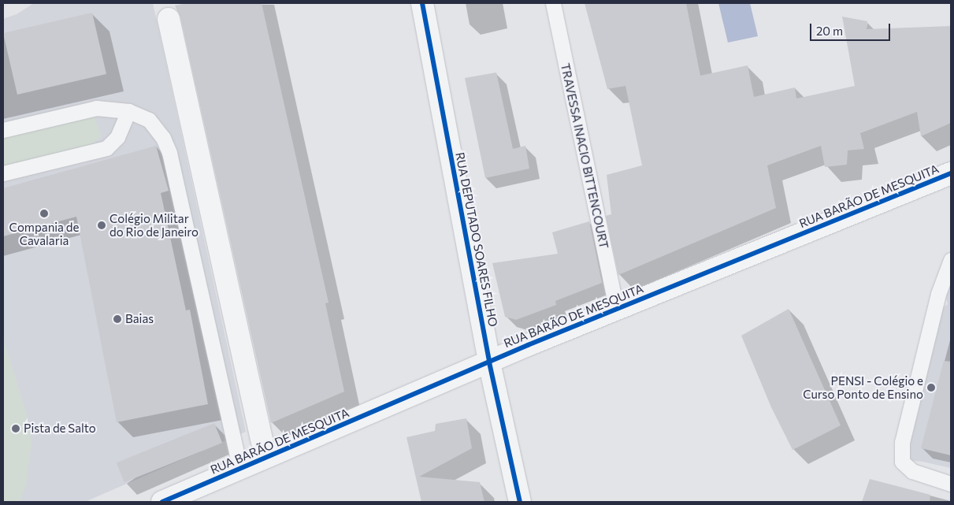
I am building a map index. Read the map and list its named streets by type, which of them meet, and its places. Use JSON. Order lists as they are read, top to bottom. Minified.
{"streets":{"street":["RUA BARÃO DE MESQUITA","RUA DEPUTADO SOARES FILHO"],"lane":["TRAVESSA INACIO BITTENCOURT"]},"crossings":[["TRAVESSA INACIO BITTENCOURT","RUA BARÃO DE MESQUITA"],["RUA BARÃO DE MESQUITA","RUA DEPUTADO SOARES FILHO"]],"places":["Compania de Cavalaria","Colégio Militar do Rio de Janeiro","Baias","PENSI - Colégio e Curso Ponto de Ensino","Pista de Salto"],"scale_bar":"20 m"}
